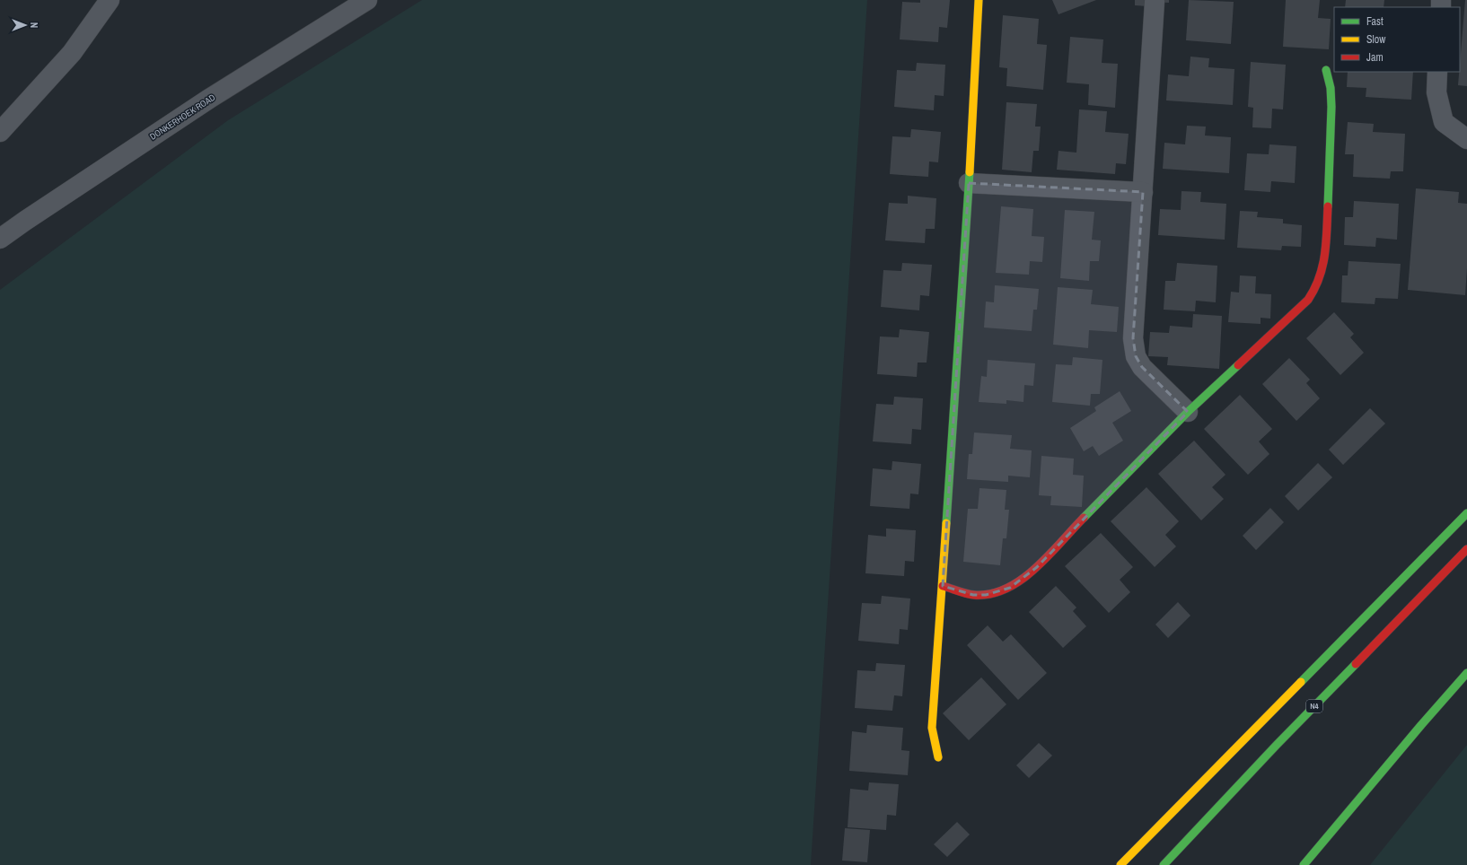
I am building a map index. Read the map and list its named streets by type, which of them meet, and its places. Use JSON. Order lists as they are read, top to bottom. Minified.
{"streets":{"main road":["N4"],"street":["DONKERHOEK ROAD"]},"legend":["Fast","Slow","Jam"],"north":"right"}
